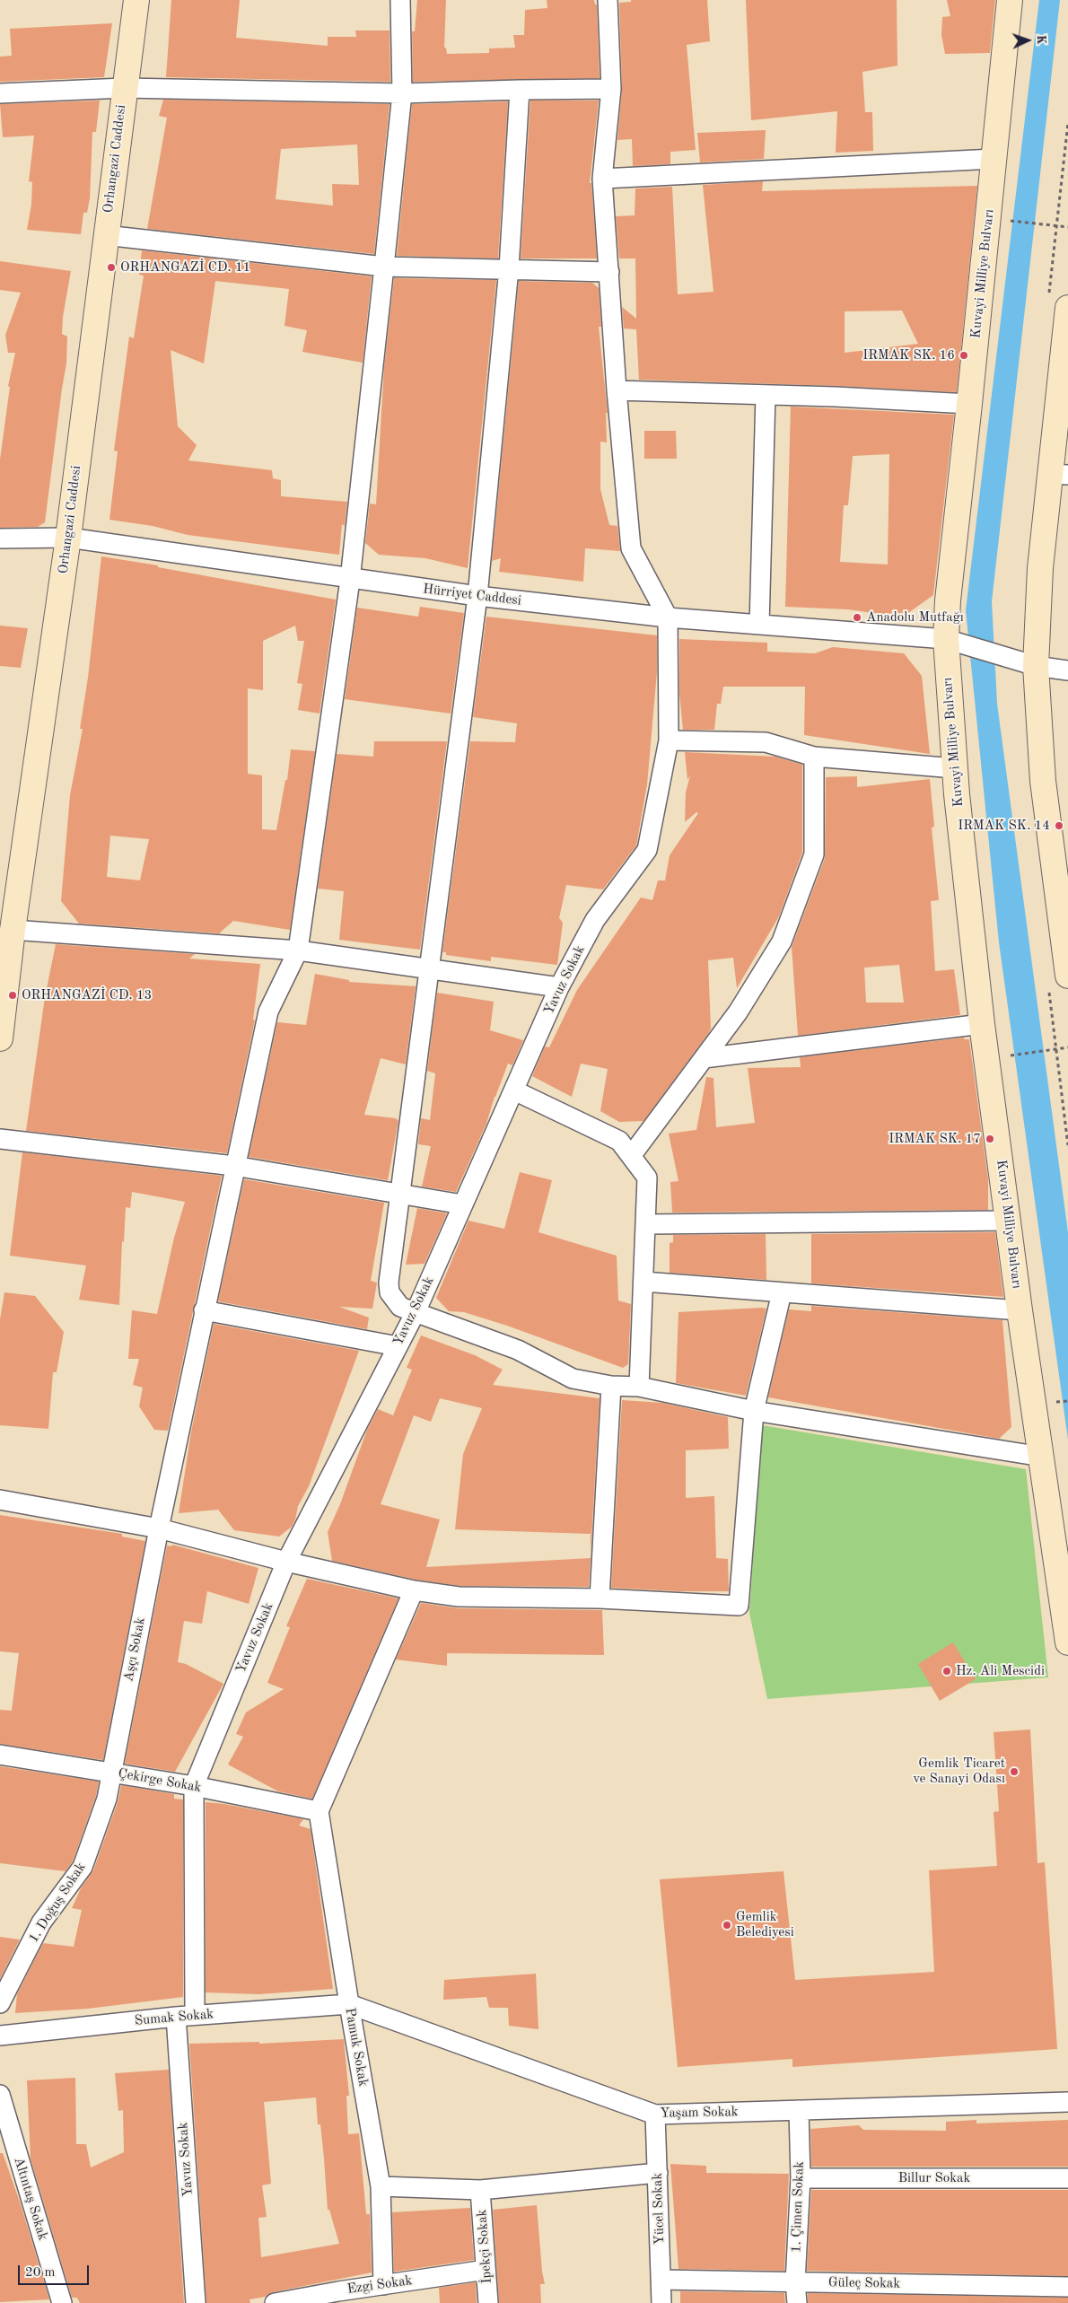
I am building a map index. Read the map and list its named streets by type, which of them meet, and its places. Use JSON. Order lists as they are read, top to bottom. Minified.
{"streets":{"main road":["Orhangazi Caddesi","Kuvayi Milliye Bulvarı"],"street":["Hürriyet Caddesi","Yavuz Sokak","Aşçı Sokak","Çekirge Sokak","1. Doğuş Sokak","Sumak Sokak","Pamuk Sokak","Yaşam Sokak","Billur Sokak","Altıntaş Sokak","1. Çimen Sokak","Yücel Sokak","İpekçi Sokak","Güleç Sokak","Ezgi Sokak"]},"crossings":[["Orhangazi Caddesi","Hürriyet Caddesi"],["Kuvayi Milliye Bulvarı","Hürriyet Caddesi"],["Hürriyet Caddesi","Yavuz Sokak"],["Hürriyet Caddesi","Aşçı Sokak"],["Yavuz Sokak","Çekirge Sokak"],["Yavuz Sokak","Sumak Sokak"],["Aşçı Sokak","Çekirge Sokak"],["Aşçı Sokak","1. Doğuş Sokak"],["Çekirge Sokak","1. Doğuş Sokak"],["Çekirge Sokak","Pamuk Sokak"],["Sumak Sokak","Pamuk Sokak"],["Sumak Sokak","Yaşam Sokak"],["Pamuk Sokak","Yaşam Sokak"],["Pamuk Sokak","Ezgi Sokak"],["Yaşam Sokak","1. Çimen Sokak"],["Yaşam Sokak","Yücel Sokak"],["Billur Sokak","1. Çimen Sokak"],["1. Çimen Sokak","Güleç Sokak"],["Yücel Sokak","Güleç Sokak"],["İpekçi Sokak","Ezgi Sokak"]],"places":["ORHANGAZİ CD. 11","IRMAK SK. 16","Anadolu Mutfağı","IRMAK SK. 14","ORHANGAZİ CD. 13","IRMAK SK. 17","Hz. Ali Mescidi","Gemlik Ticaret ve Sanayi Odası","Gemlik Belediyesi"],"scale_bar":"20 m","north":"right"}
